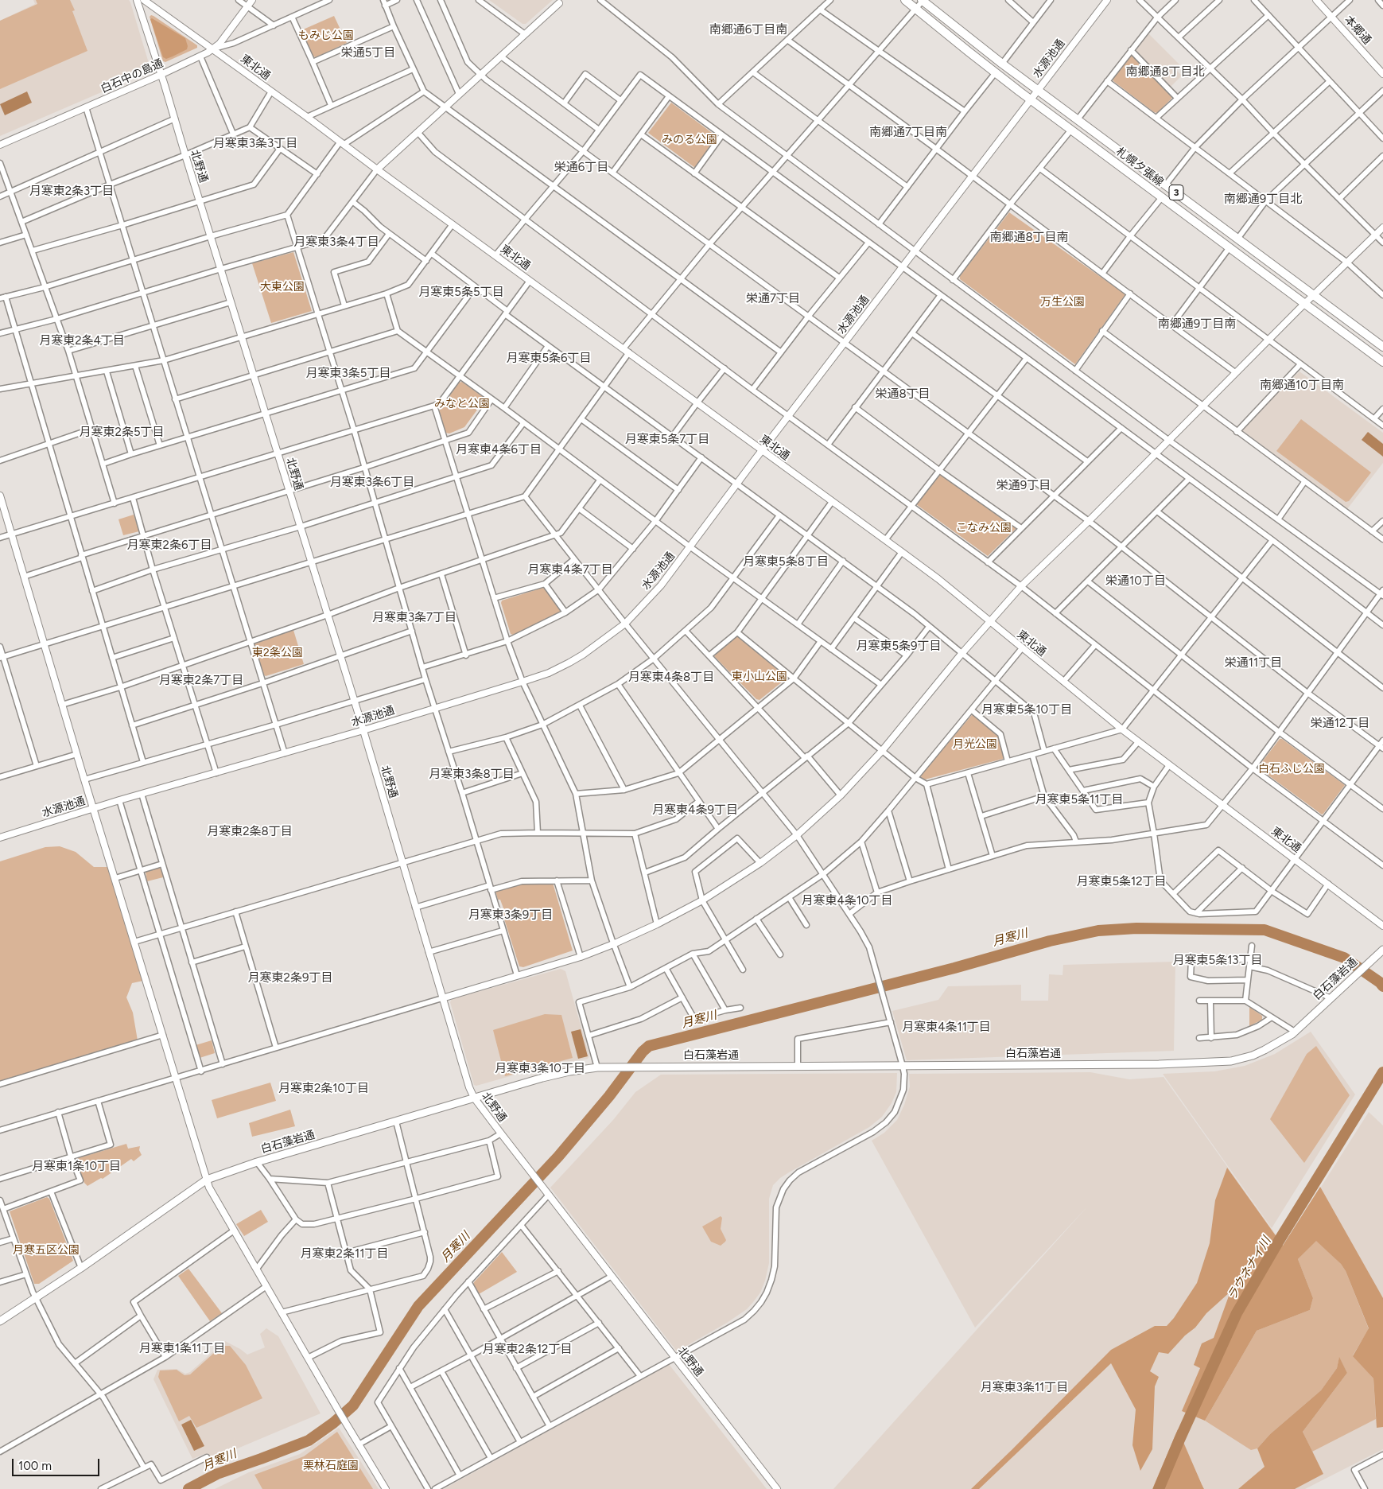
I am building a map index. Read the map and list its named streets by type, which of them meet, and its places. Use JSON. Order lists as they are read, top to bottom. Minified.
{"streets":{"main road":["札幌夕張線","3","白石藻岩通"],"street":["本郷通","水源池通","東北通","白石中の島通","北野通"]},"crossings":[["水源池通","東北通"],["水源池通","北野通"],["水源池通","札幌夕張線"],["東北通","白石中の島通"],["白石中の島通","北野通"],["北野通","白石藻岩通"]],"districts":["南郷通6丁目南","栄通5丁目","南郷通8丁目北","南郷通7丁目南","月寒東3条3丁目","栄通6丁目","月寒東2条3丁目","南郷通9丁目北","南郷通8丁目南","月寒東3条4丁目","月寒東5条5丁目","栄通7丁目","南郷通9丁目南","月寒東2条4丁目","月寒東5条6丁目","月寒東3条5丁目","南郷通10丁目南","栄通8丁目","月寒東2条5丁目","月寒東5条7丁目","月寒東4条6丁目","月寒東3条6丁目","栄通9丁目","月寒東2条6丁目","月寒東5条8丁目","月寒東4条7丁目","栄通10丁目","月寒東3条7丁目","月寒東5条9丁目","栄通11丁目","月寒東4条8丁目","月寒東2条7丁目","月寒東5条10丁目","栄通12丁目","月寒東3条8丁目","月寒東5条11丁目","月寒東4条9丁目","月寒東2条8丁目","月寒東5条12丁目","月寒東4条10丁目","月寒東3条9丁目","月寒東5条13丁目","月寒東2条9丁目","月寒東4条11丁目","月寒東3条10丁目","月寒東2条10丁目","月寒東1条10丁目","月寒東2条11丁目","月寒東1条11丁目","月寒東2条12丁目","月寒東3条11丁目"],"water":["月寒川","ラウネナイ川"],"parks":["もみじ公園","みのる公園","大東公園","万生公園","みなと公園","こなみ公園","東2条公園","東小山公園","月光公園","白石ふじ公園","月寒五区公園","栗林石庭園"],"scale_bar":"100 m"}
